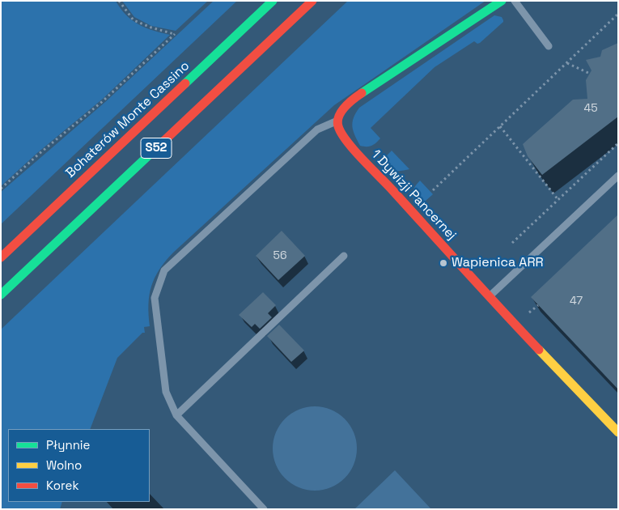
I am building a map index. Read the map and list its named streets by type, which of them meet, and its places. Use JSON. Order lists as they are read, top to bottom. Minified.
{"streets":{"main road":["Bohaterów Monte Cassino","S52","1 Dywizji Pancernej"]},"places":["Wapienica ARR"],"house_numbers":["45","56","47"],"legend":["Płynnie","Wolno","Korek"]}
